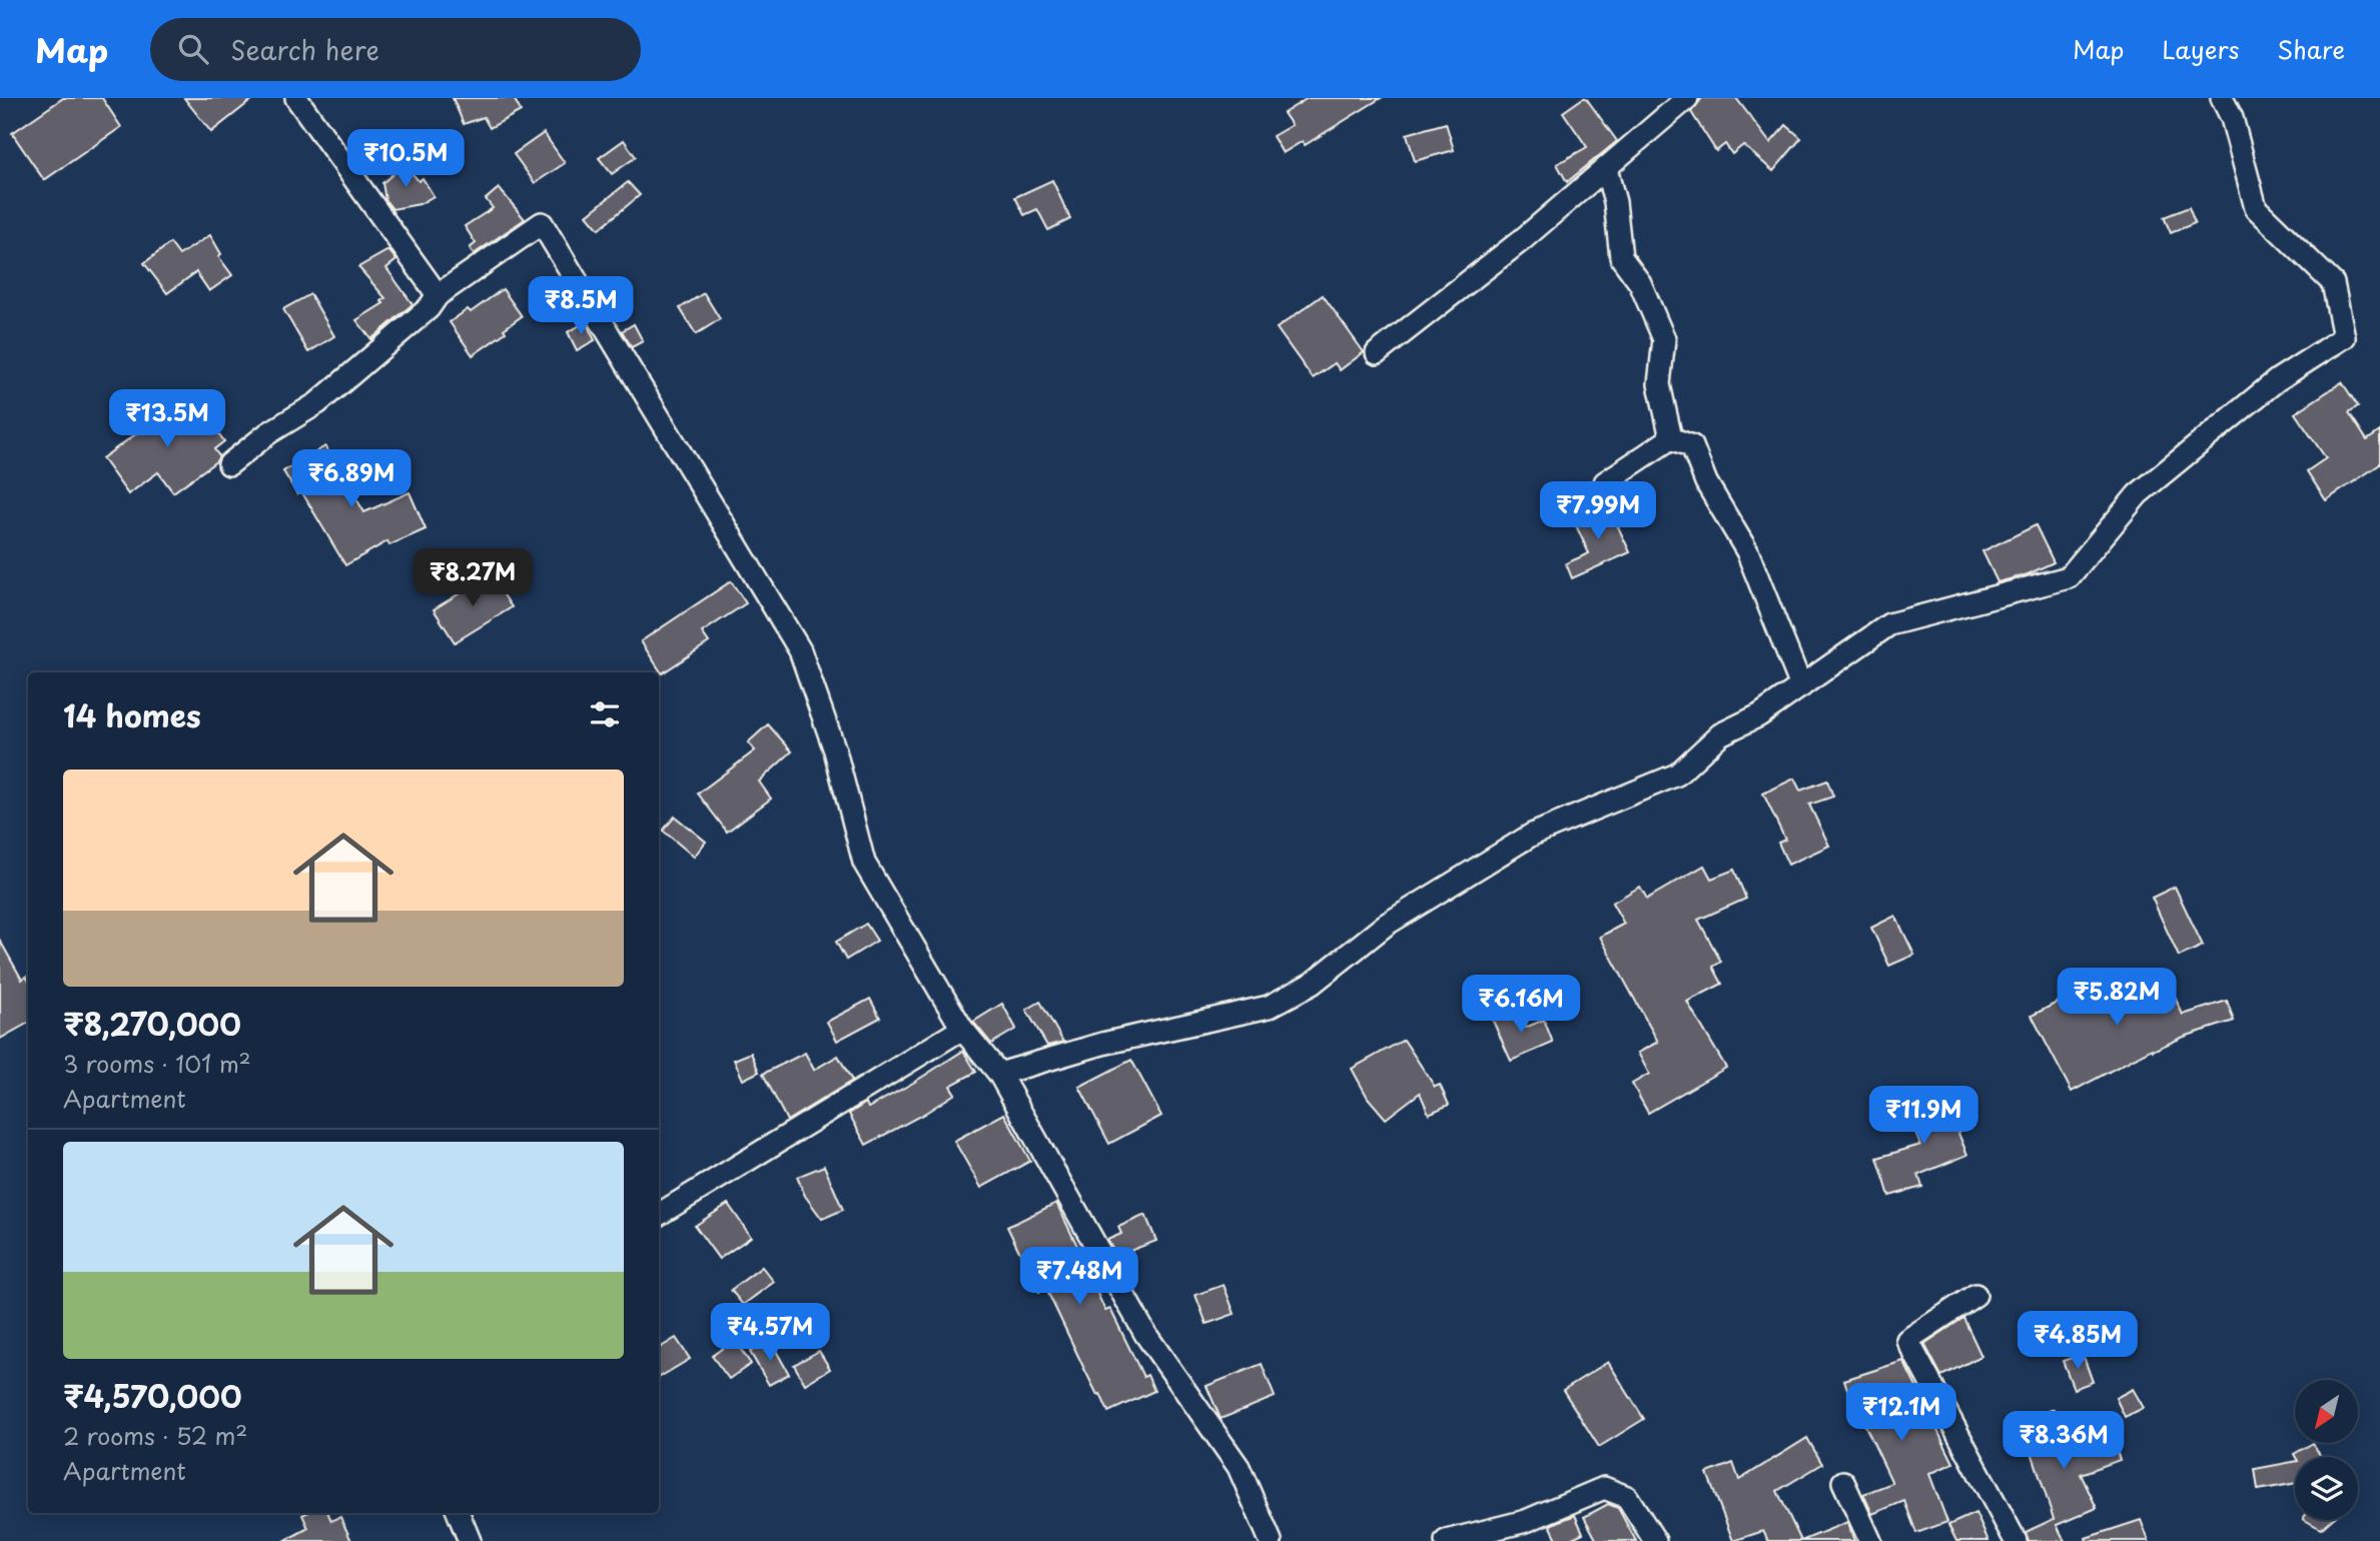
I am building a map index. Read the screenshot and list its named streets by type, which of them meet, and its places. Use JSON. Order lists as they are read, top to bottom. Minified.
{"north":"bottom left","page":{"header":"Map","search":"Search here","nav":["Map","Layers","Share"],"price":["₹10.5M","₹8.5M","₹13.5M","₹6.89M","₹7.99M","₹8.27M","₹5.82M","₹6.16M","₹11.9M","₹7.48M","₹4.57M","₹4.85M","₹12.1M","₹8.36M"],"heading":"14 homes","list":[{"name":"₹8,270,000","note":"3 rooms · 101 m² · Apartment"},{"name":"₹4,570,000","note":"2 rooms · 52 m² · Apartment"}]}}
